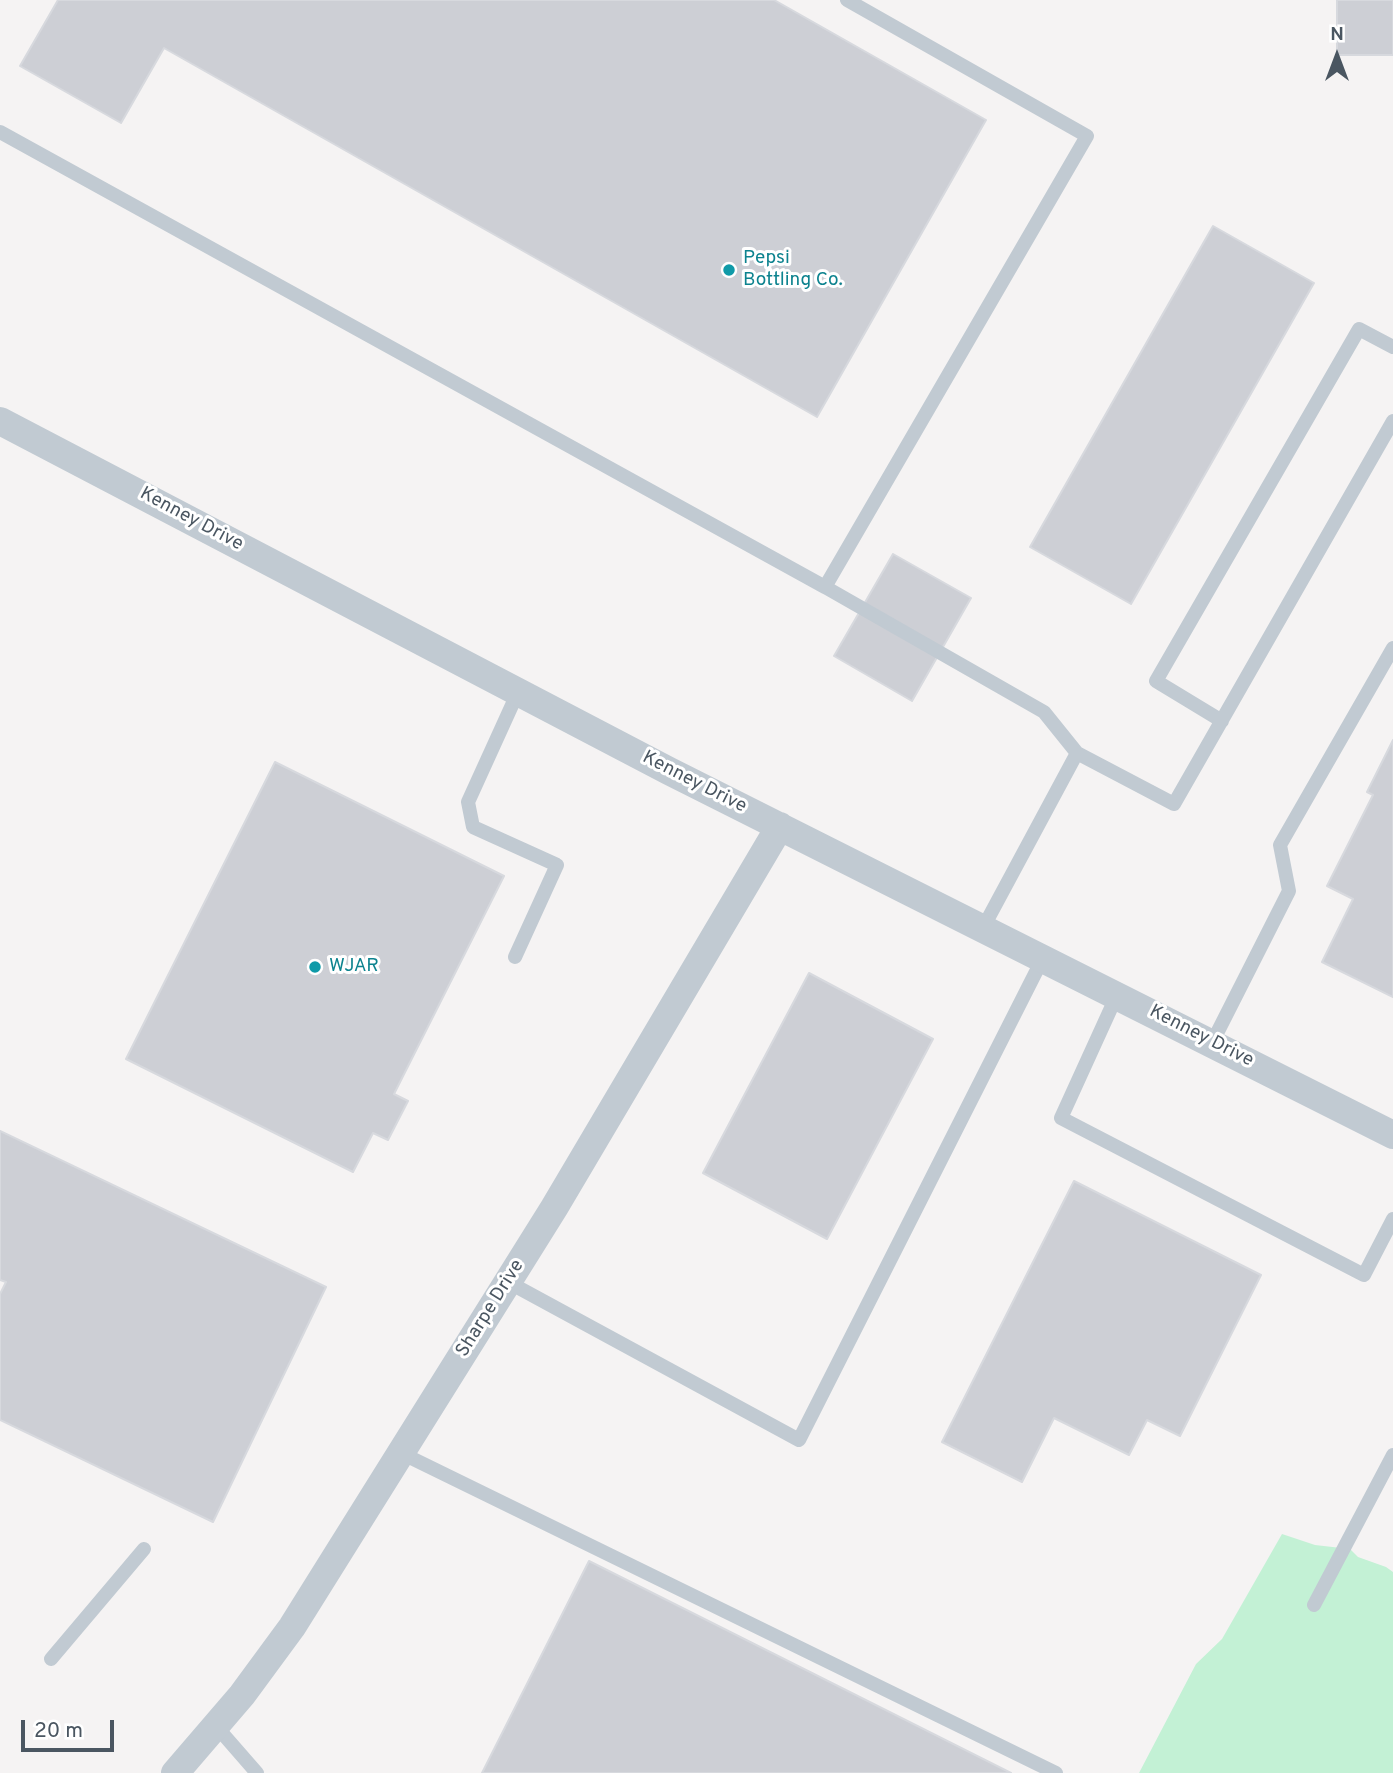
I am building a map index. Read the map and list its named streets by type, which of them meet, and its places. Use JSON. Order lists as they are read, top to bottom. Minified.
{"streets":{"street":["Kenney Drive","Sharpe Drive"]},"crossings":[["Kenney Drive","Sharpe Drive"]],"places":["Pepsi Bottling Co.","WJAR"],"scale_bar":"20 m","north":"top"}
